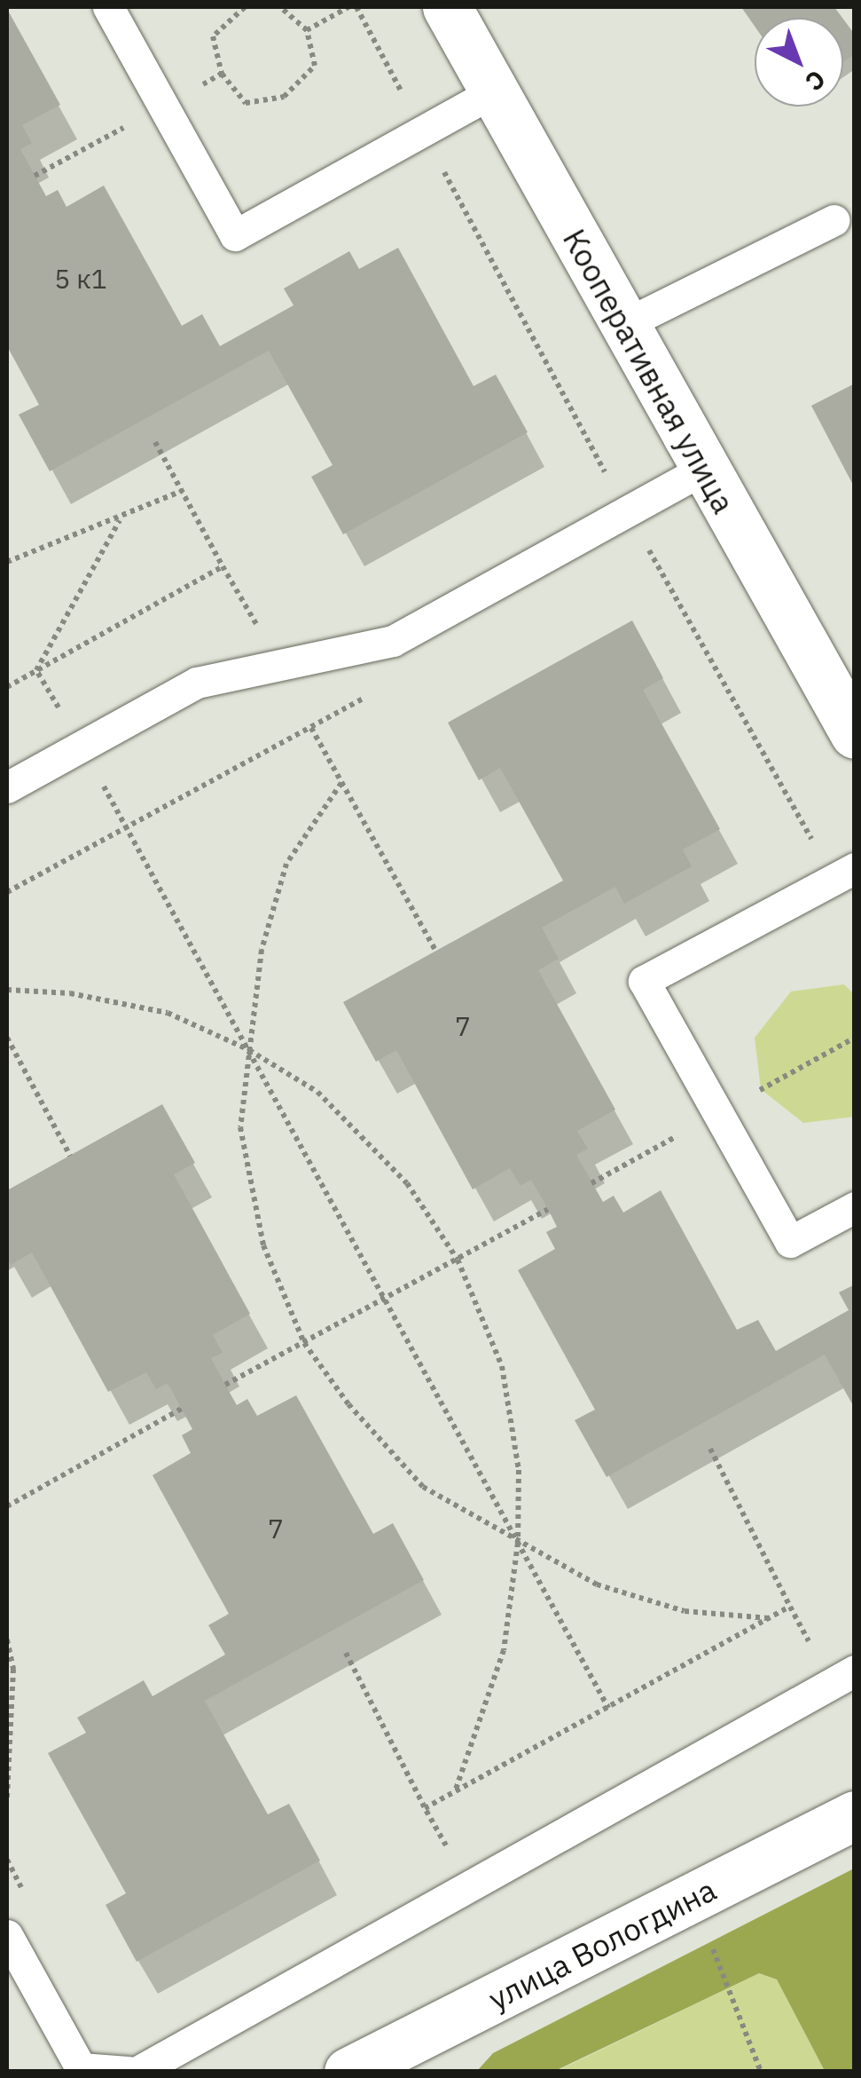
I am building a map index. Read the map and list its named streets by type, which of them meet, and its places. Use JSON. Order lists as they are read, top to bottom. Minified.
{"streets":{"street":["Кооперативная улица","улица Вологдина"]},"house_numbers":["5 к1","7","7"],"north":"bottom right"}
